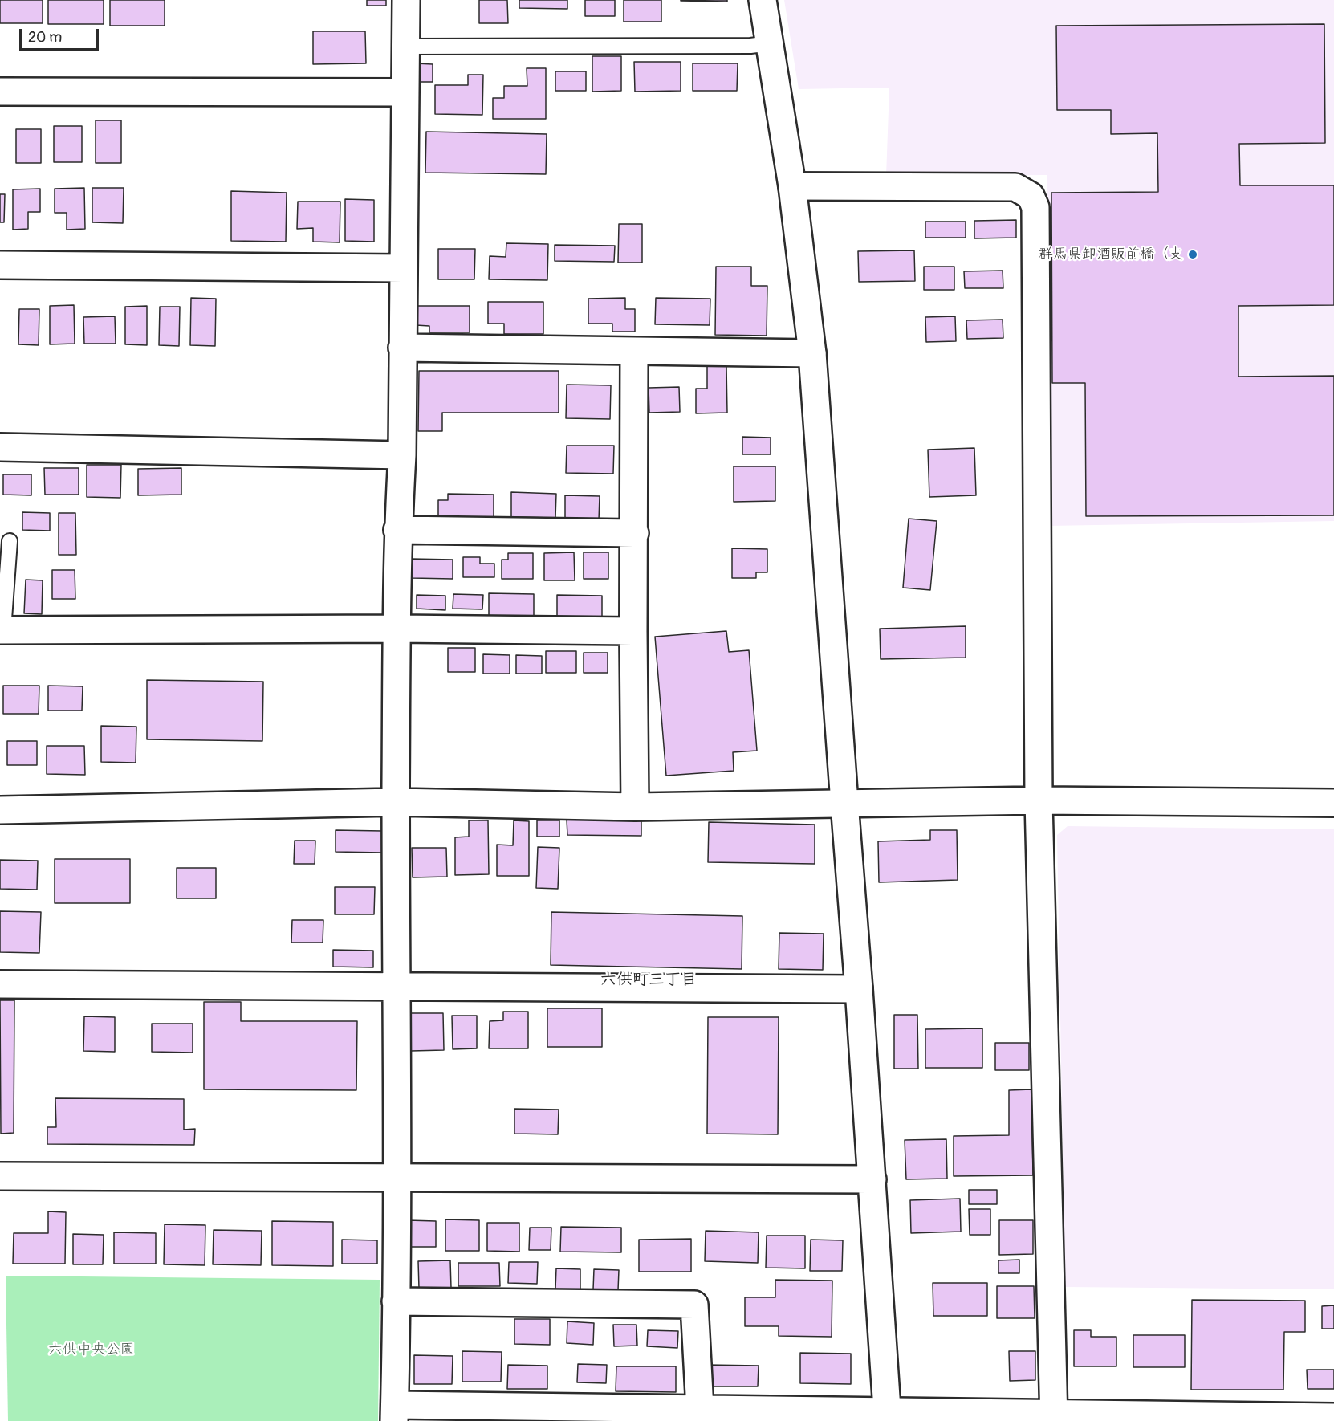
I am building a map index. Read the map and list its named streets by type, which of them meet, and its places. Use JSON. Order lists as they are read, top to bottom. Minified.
{"districts":["六供町三丁目"],"parks":["六供中央公園"],"places":["群馬県卸酒販前橋（支"],"scale_bar":"20 m"}
